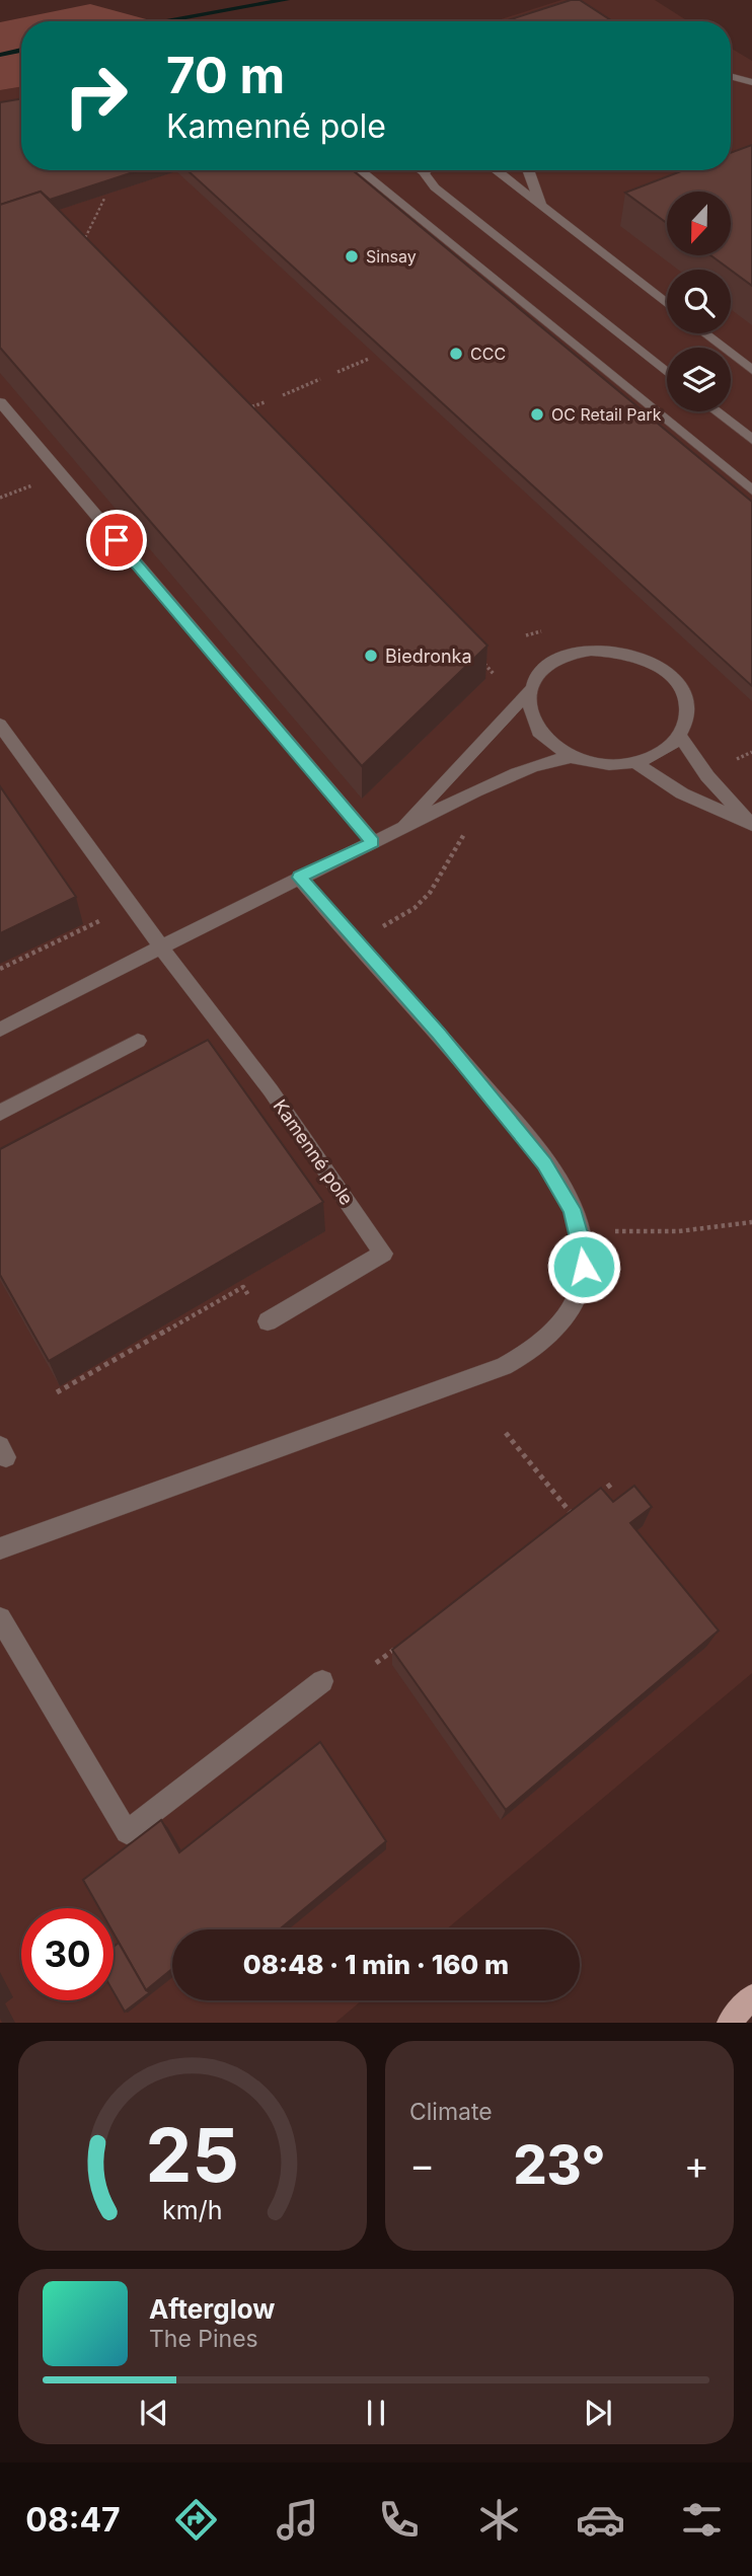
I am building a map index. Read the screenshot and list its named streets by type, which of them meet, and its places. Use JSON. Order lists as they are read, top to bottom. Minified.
{"streets":{"street":["Kamenné pole"]},"places":["Sinsay","CCC","OC Retail Park","Biedronka"],"north":"bottom","page":{"turn":["70 m","Kamenné pole"],"limit":"30","trip":"08:48 · 1 min · 160 m","tile":"Climate","heat":["−","23°","+"],"song":["Afterglow","The Pines"],"tabs":"08:47","gauge":["25","km/h"]}}
